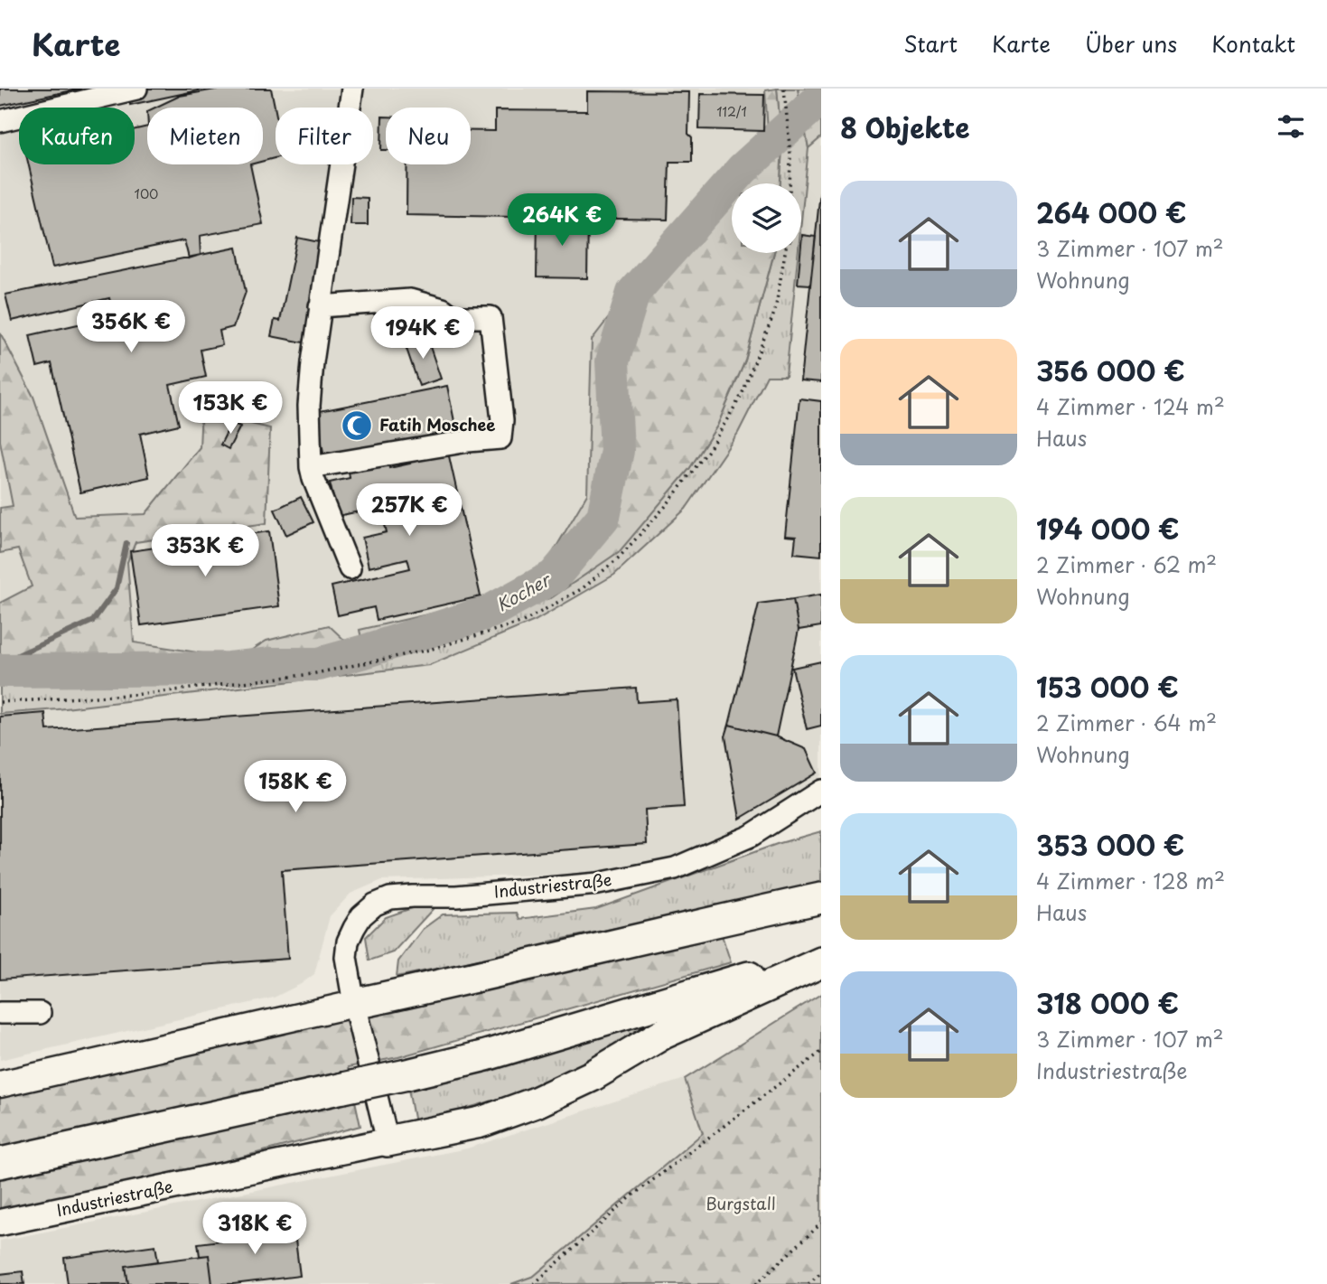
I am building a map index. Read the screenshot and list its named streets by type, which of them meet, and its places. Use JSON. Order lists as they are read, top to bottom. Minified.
{"streets":{"main road":["Industriestraße"]},"water":["Kocher"],"parks":["Burgstall"],"places":{"mosque":["Fatih Moschee"]},"house_numbers":["112/1","100"],"page":{"header":"Karte","nav":["Start","Karte","Über uns","Kontakt"],"heading":"8 Objekte","chip":["Kaufen","Mieten","Filter","Neu"],"list":[{"name":"264 000 €","note":"3 Zimmer · 107 m² · Wohnung"},{"name":"356 000 €","note":"4 Zimmer · 124 m² · Haus"},{"name":"194 000 €","note":"2 Zimmer · 62 m² · Wohnung"},{"name":"153 000 €","note":"2 Zimmer · 64 m² · Wohnung"},{"name":"353 000 €","note":"4 Zimmer · 128 m² · Haus"},{"name":"318 000 €","note":"3 Zimmer · 107 m² · Industriestraße"}],"price":["264K €","356K €","194K €","153K €","257K €","353K €","158K €","318K €"]}}
